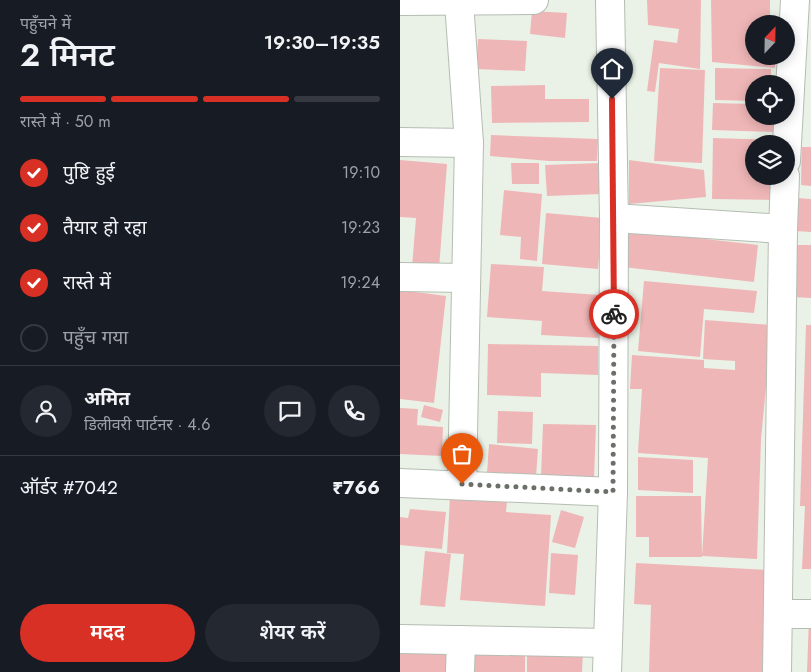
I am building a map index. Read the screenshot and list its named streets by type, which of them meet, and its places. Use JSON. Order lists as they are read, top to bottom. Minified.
{"north":"top","page":{"heading":["2 मिनट","पहुँचने में","19:30–19:35"],"panel":["अमित","डिलीवरी पार्टनर · 4.6","ऑर्डर #7042","₹766"],"bar":"रास्ते में · 50 m","list":[["पुष्टि हुई","19:10"],["तैयार हो रहा","19:23"],["रास्ते में","19:24"],"पहुँच गया"],"buttons":["मदद","शेयर करें"]}}
